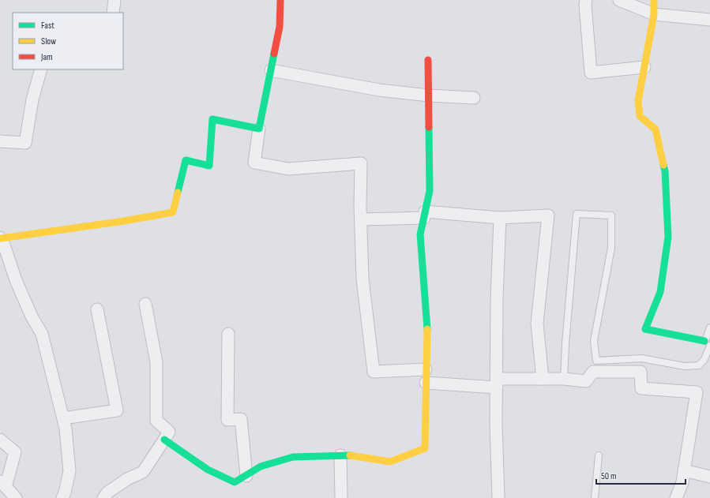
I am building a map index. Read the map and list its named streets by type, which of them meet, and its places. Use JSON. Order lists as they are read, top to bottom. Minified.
{"legend":["Fast","Slow","Jam"],"scale_bar":"50 m"}
